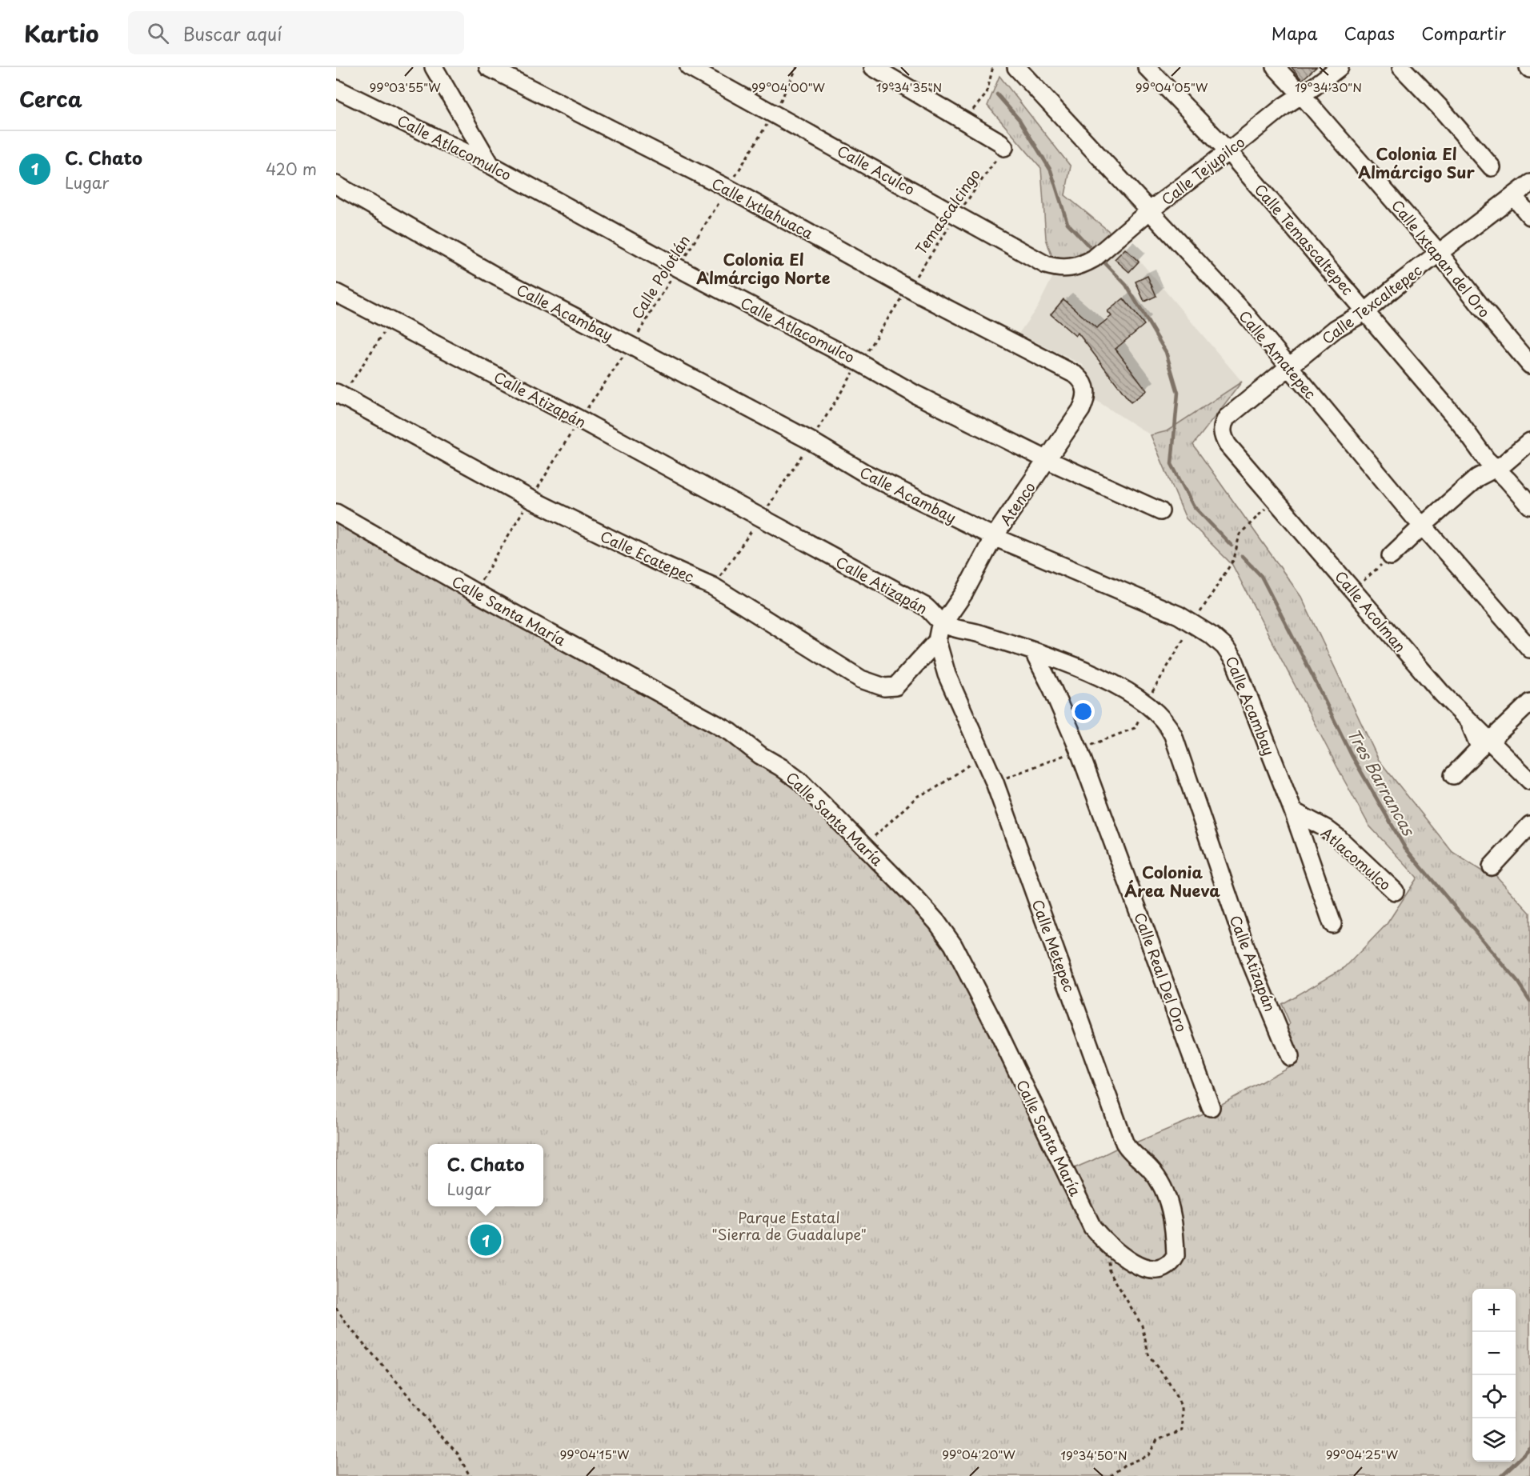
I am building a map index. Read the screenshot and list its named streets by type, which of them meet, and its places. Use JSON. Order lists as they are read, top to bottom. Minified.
{"streets":{"street":["Calle Atlacomulco","Calle Aculco","Calle Tejupilco","Calle Ixtlahuaca","Calle Temascaltepec","Calle Ixtapan del Oro","Calle Texcaltepec","Calle Acambay","Calle Amatepec","Calle Atizapán","Atenco","Calle Ecatepec","Calle Santa María","Calle Acolman","Atlacomulco","Calle Metepec","Calle Real Del Oro"],"path":["Temascalcingo","Calle Polotlán"]},"crossings":[["Calle Atlacomulco","Calle Polotlán"],["Calle Atlacomulco","Atenco"],["Calle Aculco","Calle Tejupilco"],["Calle Aculco","Temascalcingo"],["Calle Aculco","Calle Polotlán"],["Calle Tejupilco","Calle Temascaltepec"],["Calle Tejupilco","Calle Ixtapan del Oro"],["Calle Tejupilco","Calle Amatepec"],["Calle Ixtlahuaca","Temascalcingo"],["Calle Ixtlahuaca","Calle Polotlán"],["Calle Ixtlahuaca","Atenco"],["Calle Temascaltepec","Calle Texcaltepec"],["Calle Ixtapan del Oro","Calle Texcaltepec"],["Calle Polotlán","Calle Acambay"],["Calle Polotlán","Calle Atizapán"],["Calle Polotlán","Calle Ecatepec"],["Calle Polotlán","Calle Santa María"],["Calle Texcaltepec","Calle Amatepec"],["Calle Texcaltepec","Calle Acolman"],["Calle Acambay","Atenco"],["Calle Acambay","Atlacomulco"],["Calle Atizapán","Atenco"],["Calle Atizapán","Calle Real Del Oro"],["Calle Ecatepec","Calle Metepec"],["Calle Santa María","Calle Metepec"]],"districts":["Colonia El Almárcigo Sur","Colonia El Almárcigo Norte","Colonia Área Nueva"],"water":["Tres Barrancas"],"parks":["Parque Estatal \"Sierra de Guadalupe\""],"page":{"header":"Kartio","search":"Buscar aquí","nav":["Mapa","Capas","Compartir"],"heading":"Cerca","list":[{"mark":"1","name":"C. Chato","note":"Lugar","value":"420 m"}],"popup":["C. Chato","Lugar"],"pins":"1","map_buttons":["+","−"]},"coordinates":["19°34'35\"N","19°34'30\"N","99°03'55\"W","99°04'00\"W","99°04'05\"W","99°04'15\"W","99°04'20\"W","99°04'25\"W","19°34'50\"N"]}
